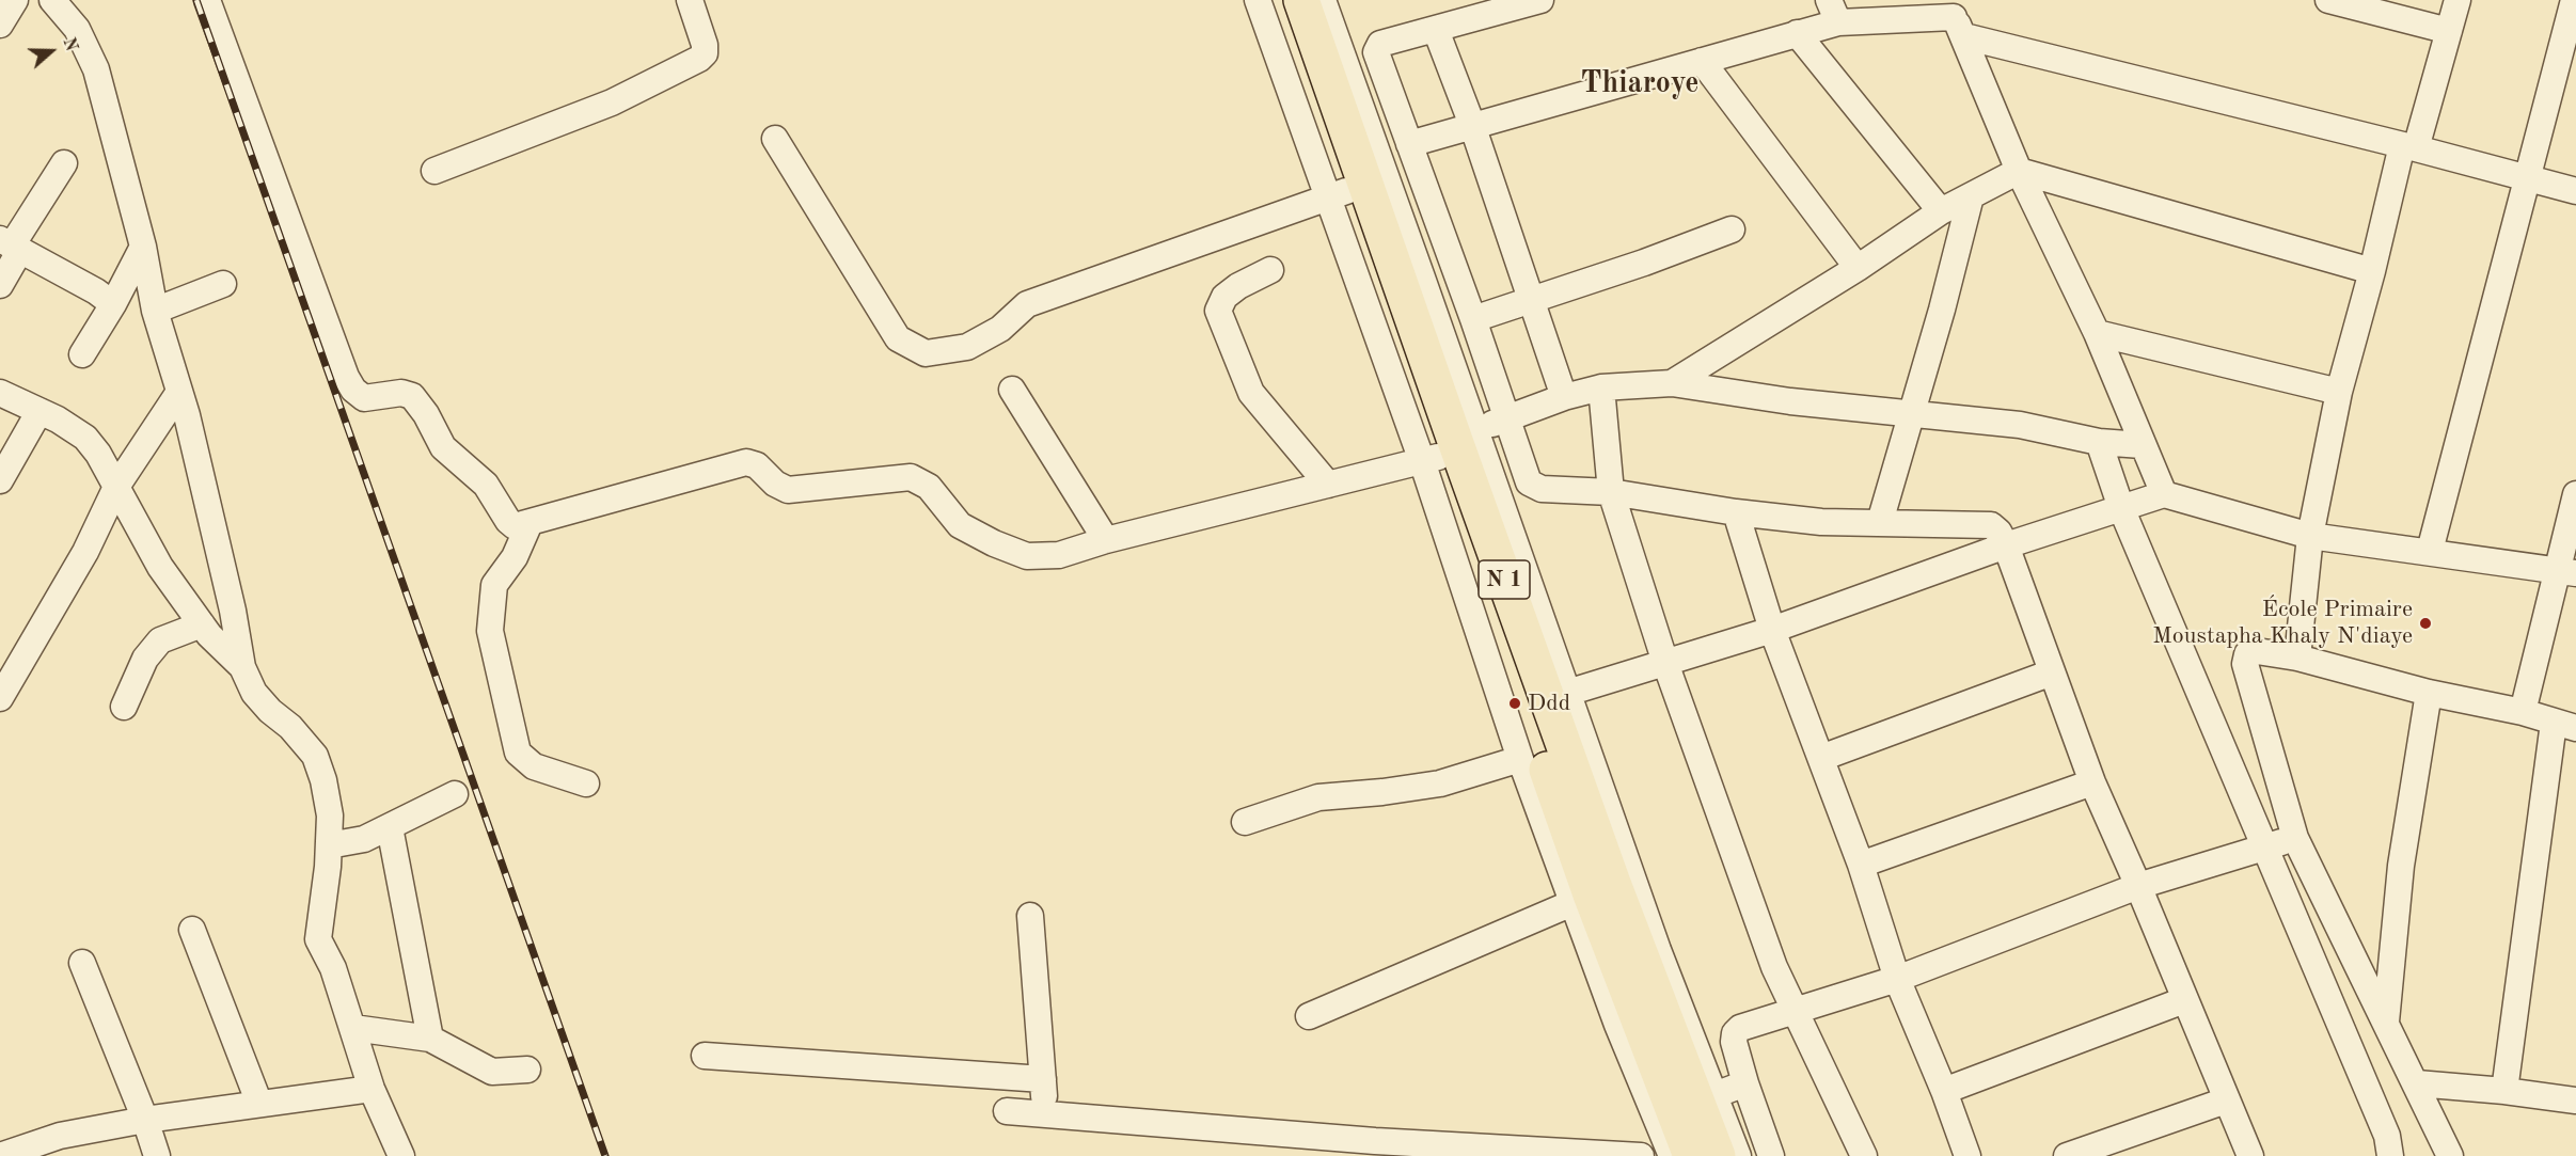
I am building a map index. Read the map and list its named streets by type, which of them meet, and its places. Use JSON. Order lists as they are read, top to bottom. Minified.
{"streets":{"highway":["N 1"]},"districts":["Thiaroye"],"places":["École Primaire Moustapha Khaly N'diaye","Ddd"],"north":"right"}
